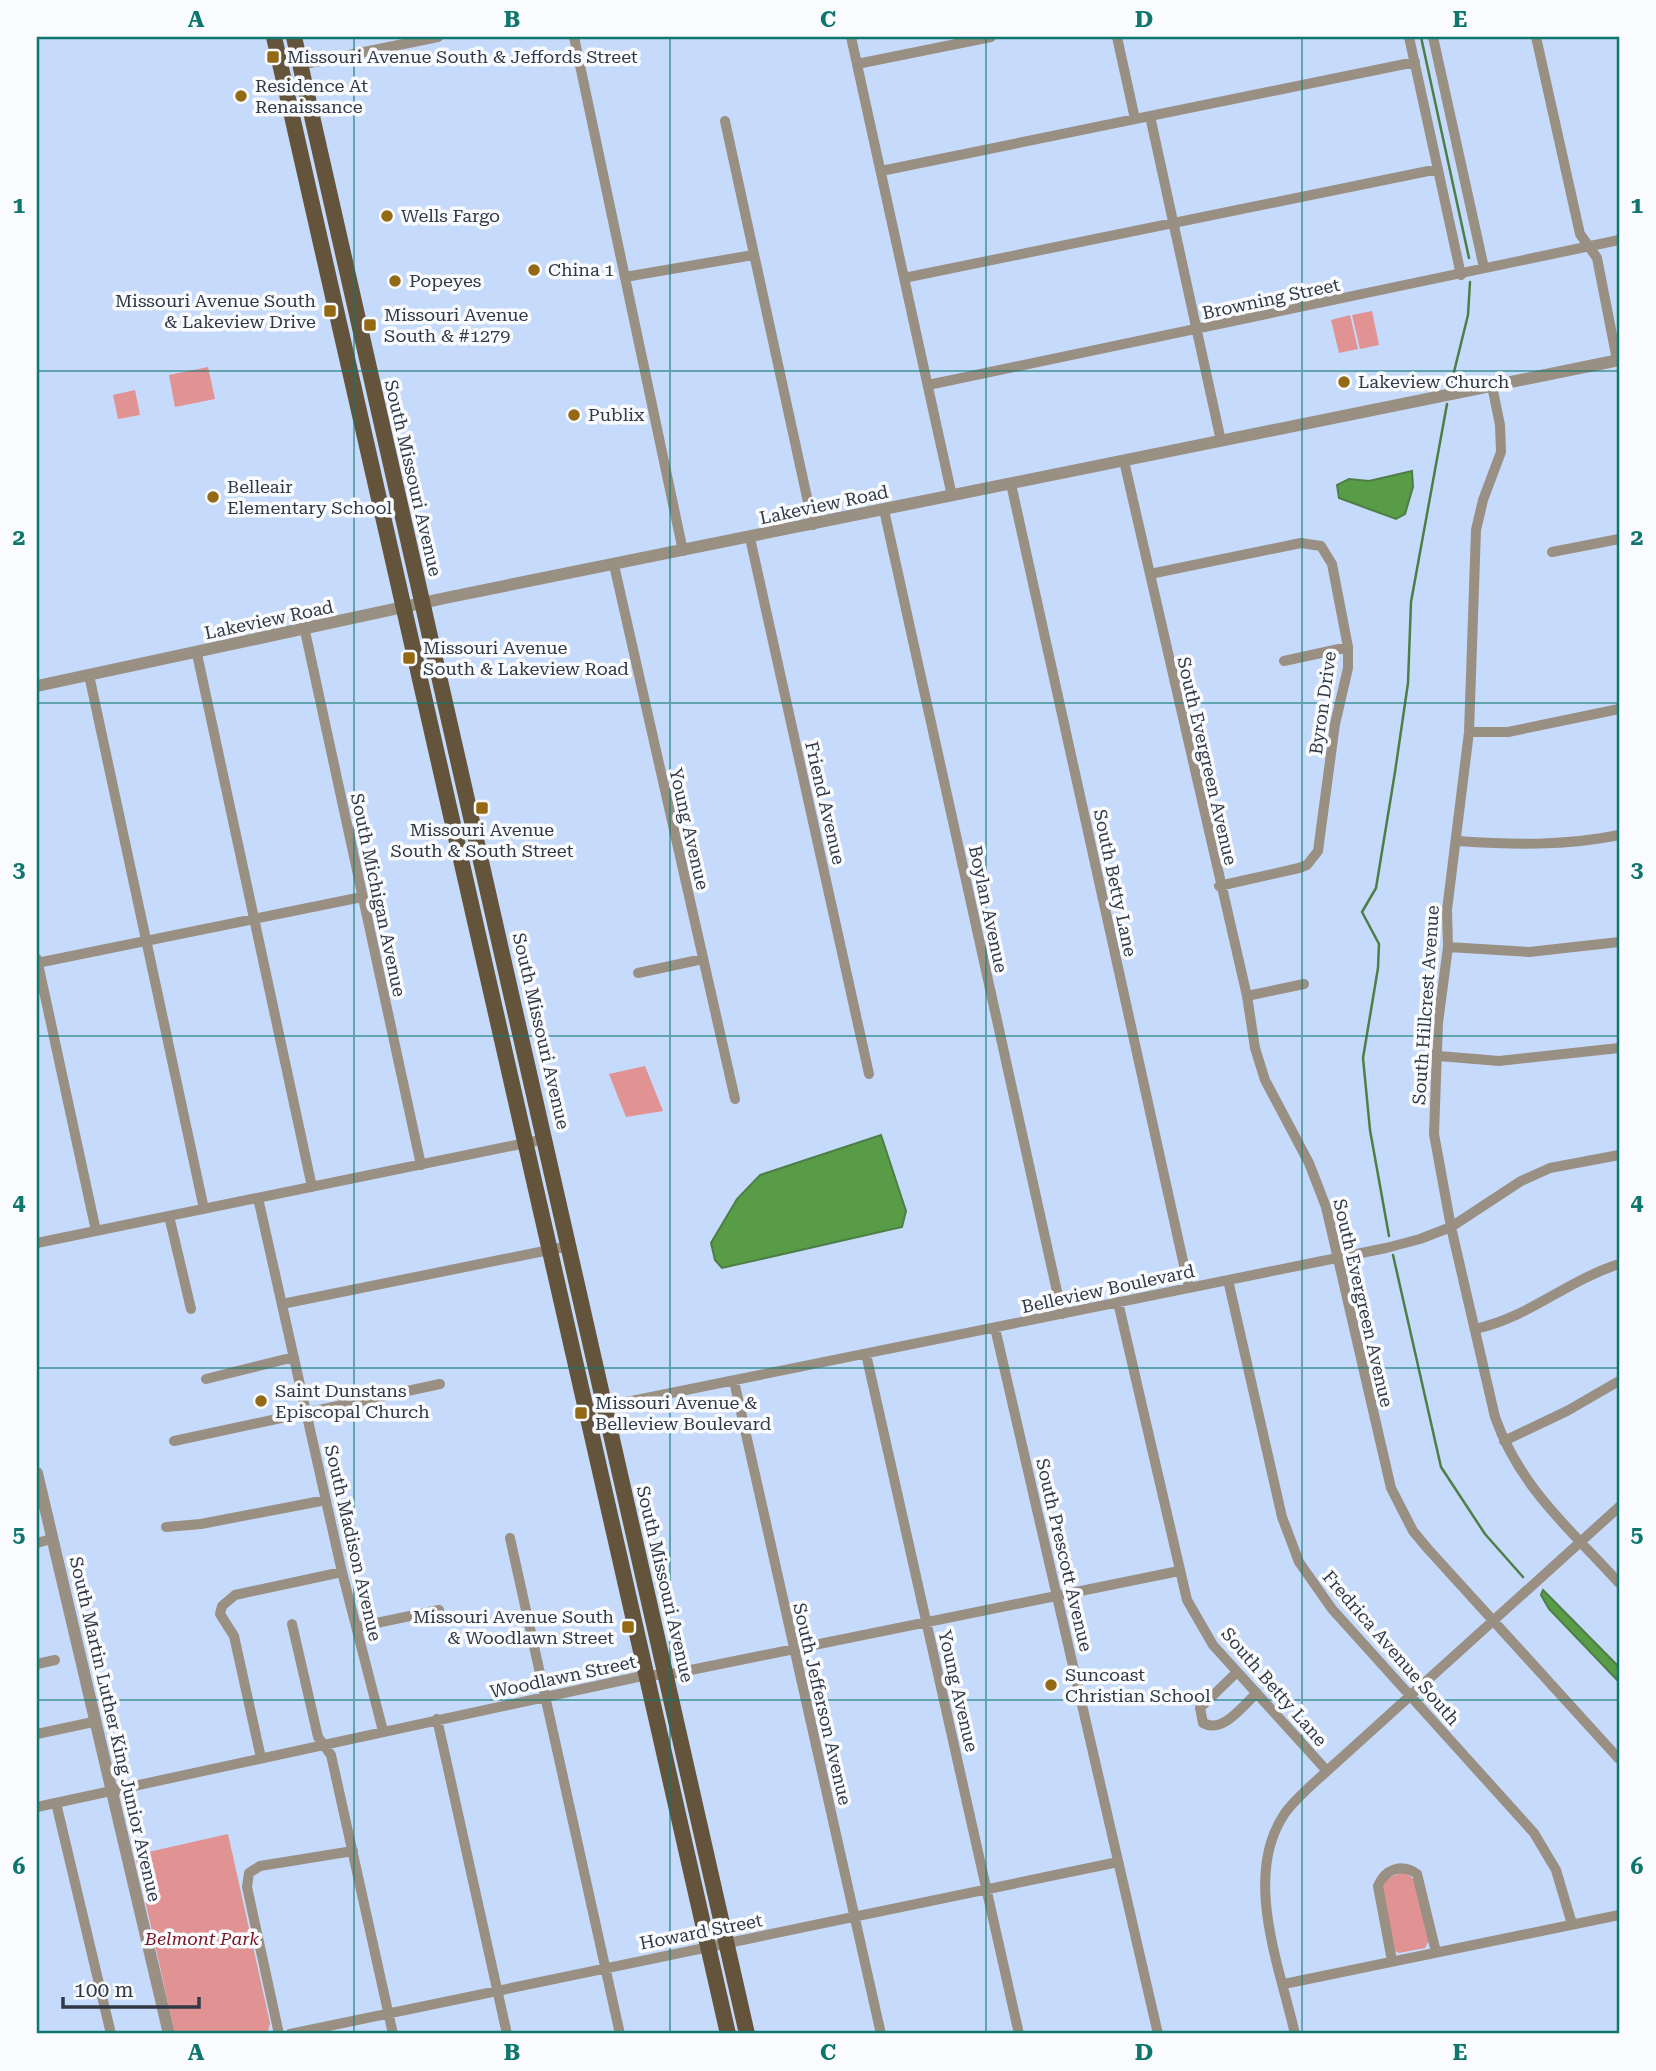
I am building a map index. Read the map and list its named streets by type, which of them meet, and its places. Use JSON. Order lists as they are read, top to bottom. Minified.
{"streets":{"main road":["South Missouri Avenue"],"street":["Browning Street","Lakeview Road","Byron Drive","South Evergreen Avenue","Friend Avenue","Young Avenue","South Betty Lane","South Michigan Avenue","Boylan Avenue","South Hillcrest Avenue","Belleview Boulevard","South Madison Avenue","South Prescott Avenue","Fredrica Avenue South","Woodlawn Street","South Jefferson Avenue","South Martin Luther King Junior Avenue","Howard Street"]},"crossings":[["South Missouri Avenue","Lakeview Road"],["South Missouri Avenue","Belleview Boulevard"],["South Missouri Avenue","Woodlawn Street"],["South Missouri Avenue","Howard Street"],["Lakeview Road","South Evergreen Avenue"],["Lakeview Road","Friend Avenue"],["Lakeview Road","Young Avenue"],["Lakeview Road","South Betty Lane"],["Lakeview Road","South Michigan Avenue"],["Lakeview Road","Boylan Avenue"],["Lakeview Road","South Hillcrest Avenue"],["Byron Drive","South Evergreen Avenue"],["South Evergreen Avenue","Belleview Boulevard"],["Young Avenue","Belleview Boulevard"],["Young Avenue","Woodlawn Street"],["Young Avenue","Howard Street"],["South Betty Lane","Belleview Boulevard"],["South Betty Lane","Woodlawn Street"],["Boylan Avenue","Belleview Boulevard"],["South Hillcrest Avenue","Belleview Boulevard"],["Belleview Boulevard","South Prescott Avenue"],["Belleview Boulevard","Fredrica Avenue South"],["Belleview Boulevard","South Jefferson Avenue"],["South Madison Avenue","Woodlawn Street"],["South Prescott Avenue","Woodlawn Street"],["South Prescott Avenue","Howard Street"],["Woodlawn Street","South Jefferson Avenue"],["Woodlawn Street","South Martin Luther King Junior Avenue"],["South Jefferson Avenue","Howard Street"]],"parks":["Belmont Park"],"places":{"transit":["Missouri Avenue South & Jeffords Street","Missouri Avenue South & Lakeview Drive","Missouri Avenue South & #1279","Missouri Avenue South & Lakeview Road","Missouri Avenue South & South Street","Missouri Avenue & Belleview Boulevard","Missouri Avenue South & Woodlawn Street"],"other":["Residence At Renaissance","Wells Fargo","China 1","Popeyes","Lakeview Church","Publix","Belleair Elementary School","Saint Dunstans Episcopal Church","Suncoast Christian School"]},"scale_bar":"100 m","grid":{"columns":["A","B","C","D","E"],"rows":["1","2","3","4","5","6"]}}
